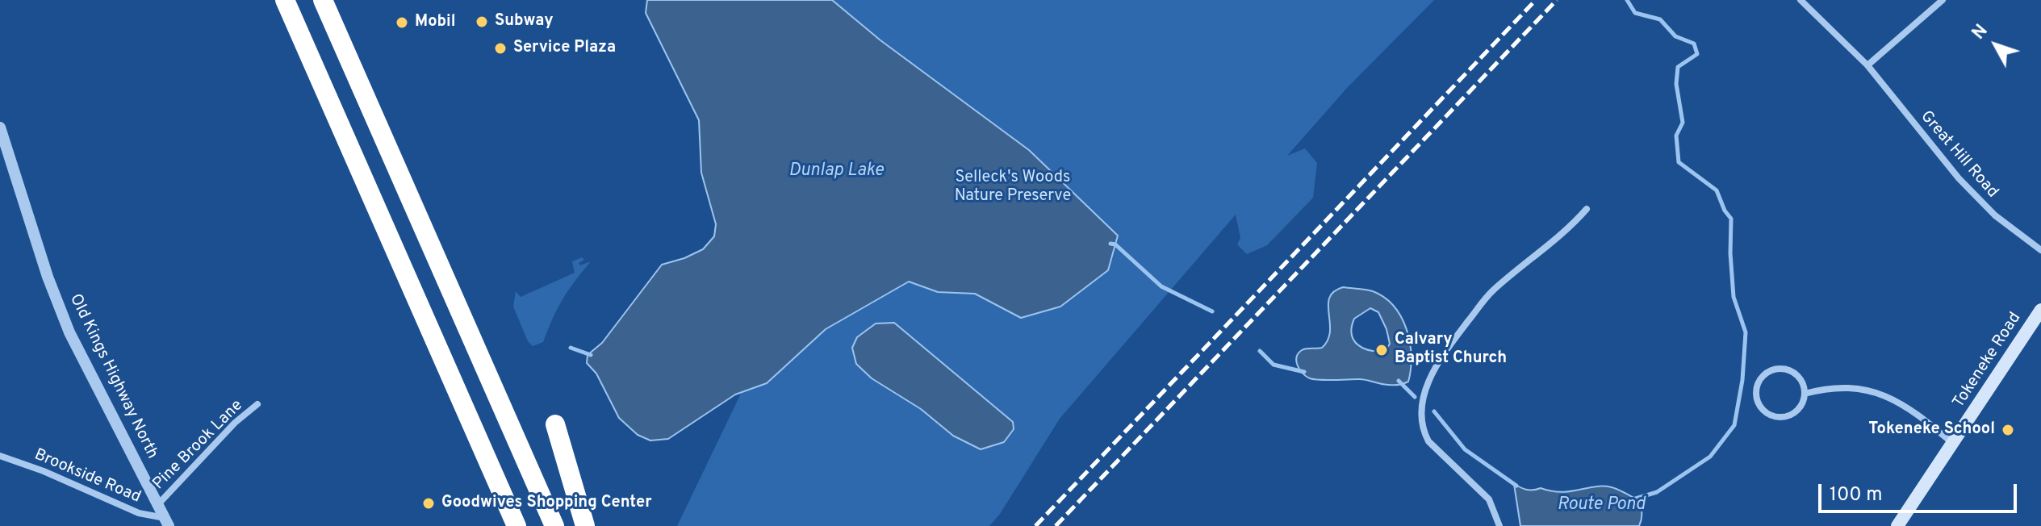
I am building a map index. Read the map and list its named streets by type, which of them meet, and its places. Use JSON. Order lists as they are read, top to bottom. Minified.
{"streets":{"main road":["Tokeneke Road"],"street":["Great Hill Road","Old Kings Highway North","Pine Brook Lane","Brookside Road"]},"crossings":[["Old Kings Highway North","Pine Brook Lane"],["Old Kings Highway North","Brookside Road"]],"water":["Dunlap Lake","Route Pond"],"parks":["Selleck's Woods Nature Preserve"],"places":["Subway","Mobil","Service Plaza","Calvary Baptist Church","Tokeneke School","Goodwives Shopping Center"],"scale_bar":"100 m","north":"top left"}
